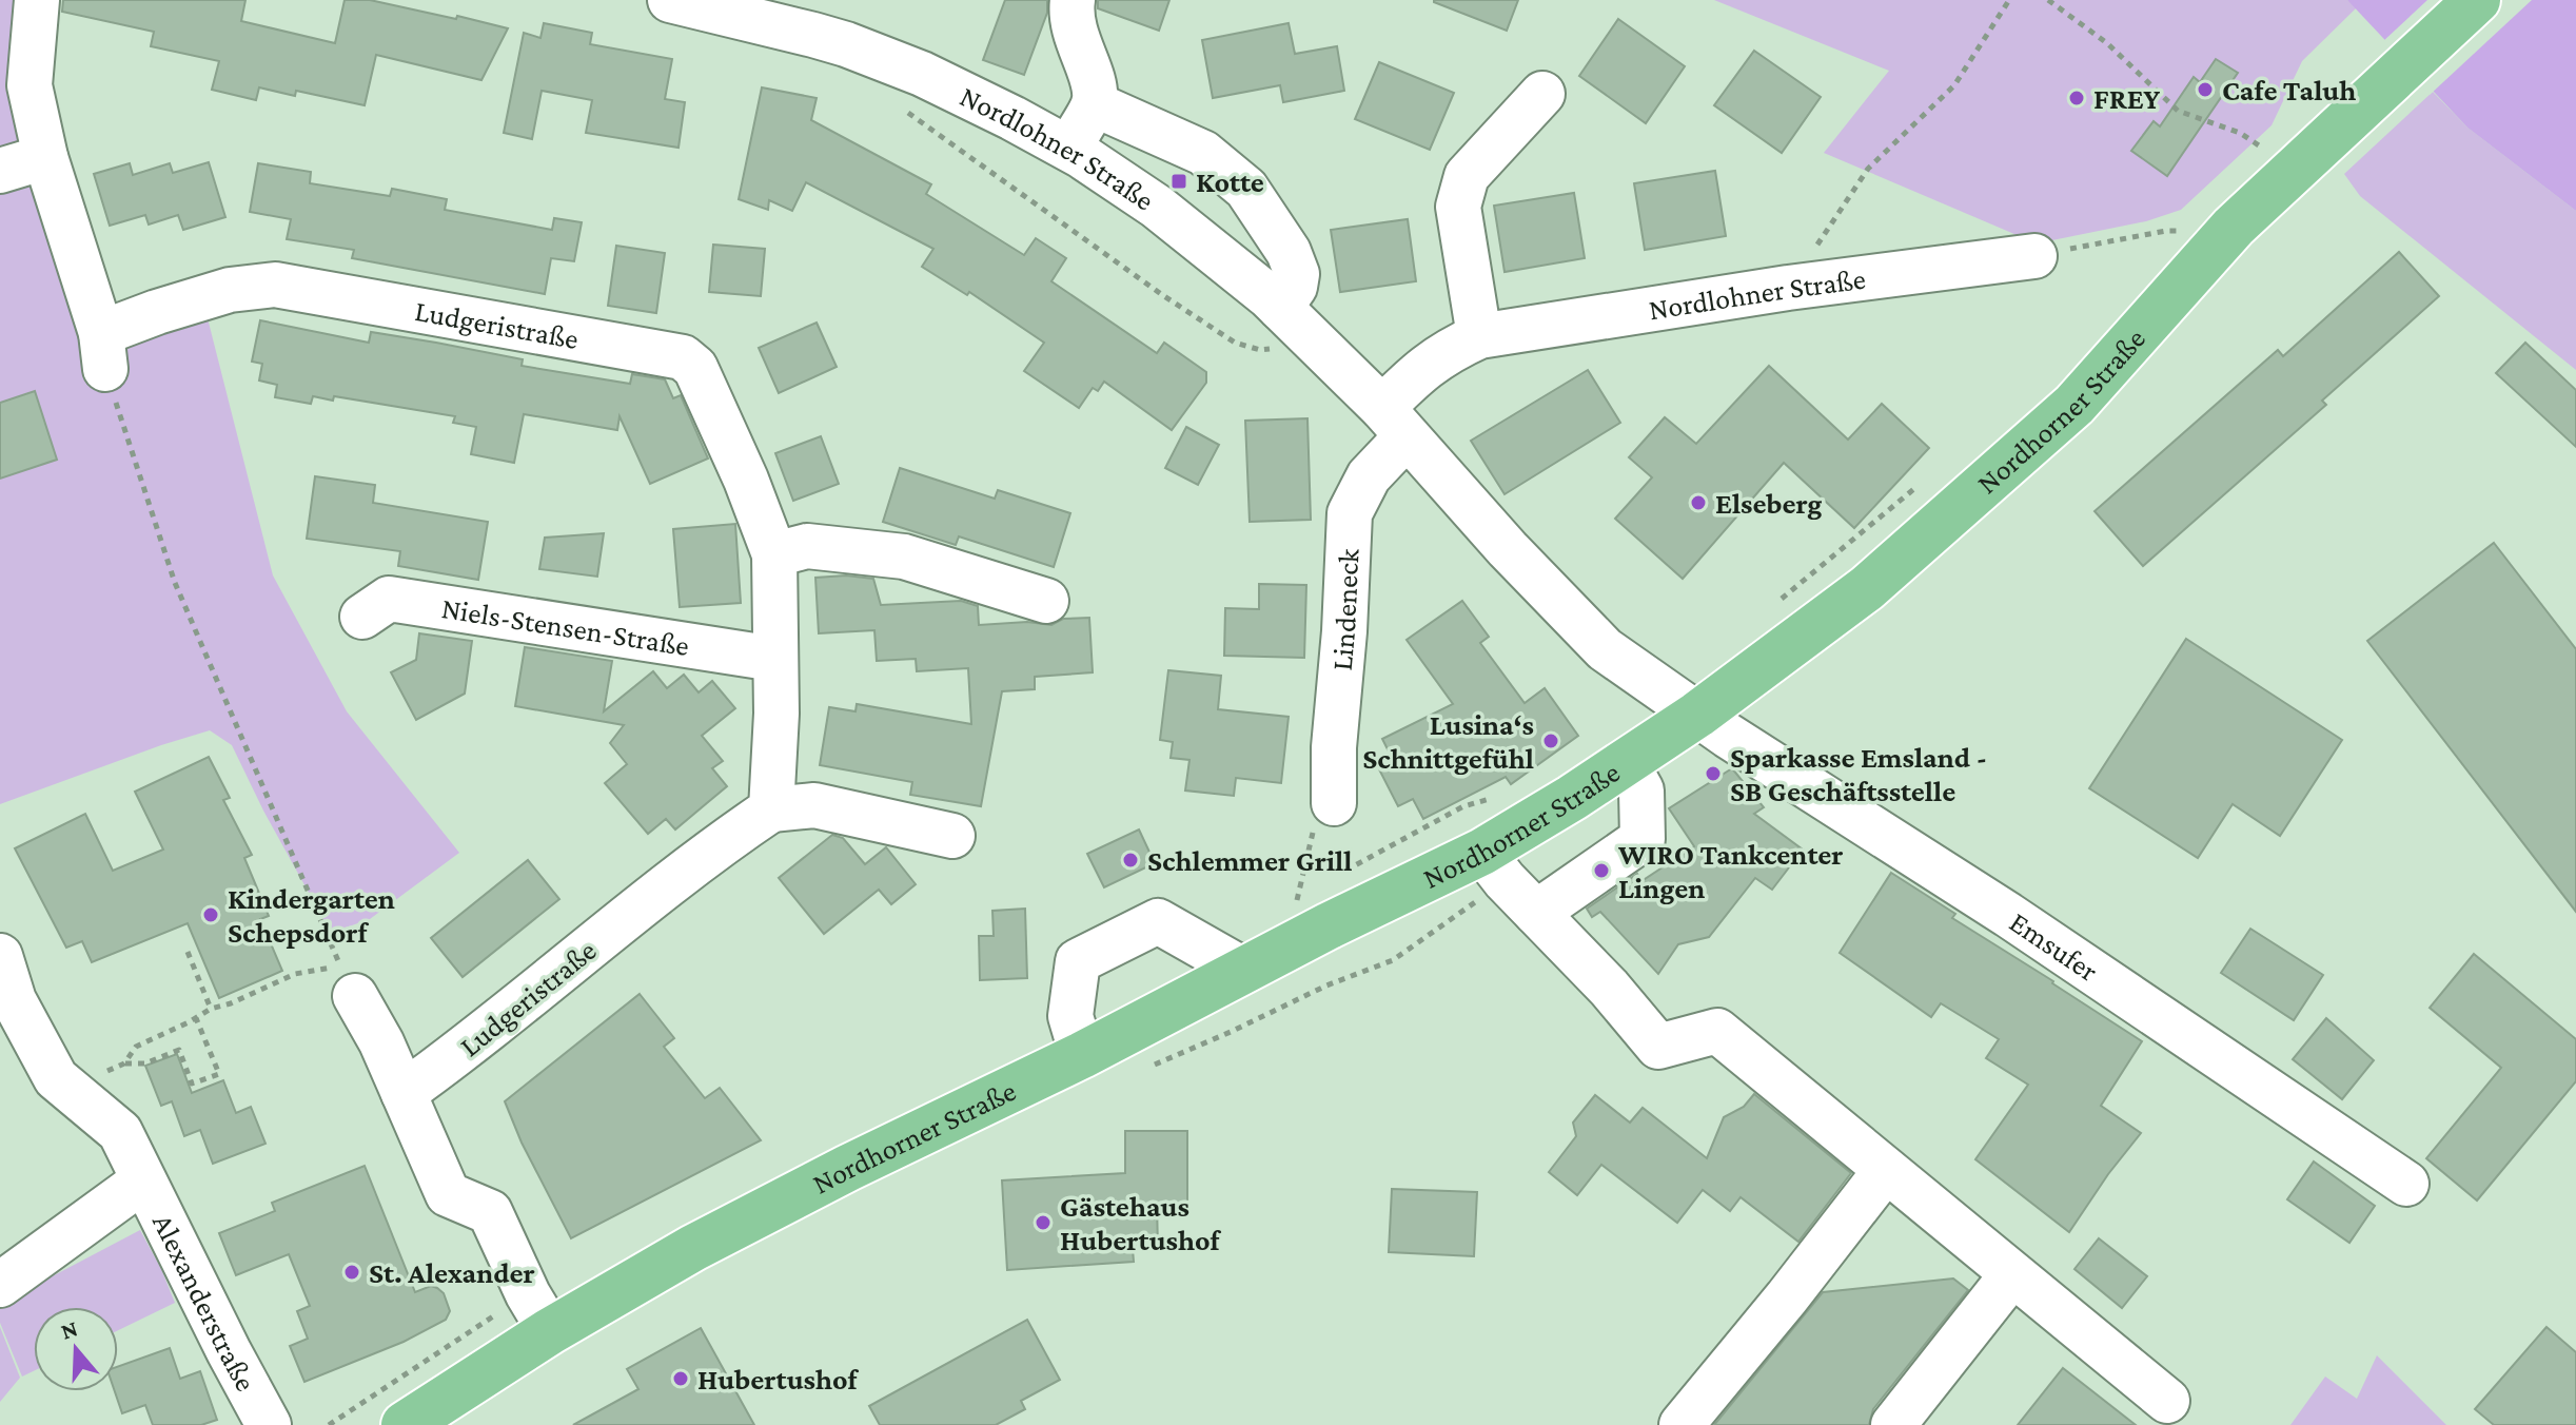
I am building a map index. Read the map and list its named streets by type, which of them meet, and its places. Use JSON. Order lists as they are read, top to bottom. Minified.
{"streets":{"main road":["Nordhorner Straße"],"street":["Nordlohner Straße","Ludgeristraße","Lindeneck","Niels-Stensen-Straße","Emsufer","Alexanderstraße"]},"crossings":[["Nordlohner Straße","Nordhorner Straße"],["Nordlohner Straße","Lindeneck"],["Nordlohner Straße","Emsufer"],["Ludgeristraße","Niels-Stensen-Straße"],["Nordhorner Straße","Emsufer"]],"places":{"other":["Cafe Taluh","FREY","Elseberg","Lusina‘s Schnittgefühl","Sparkasse Emsland - SB Geschäftsstelle","Schlemmer Grill","WIRO Tankcenter Lingen","Kindergarten Schepsdorf","Gästehaus Hubertushof","St. Alexander","Hubertushof"],"transit":["Kotte"]},"north":"top"}
